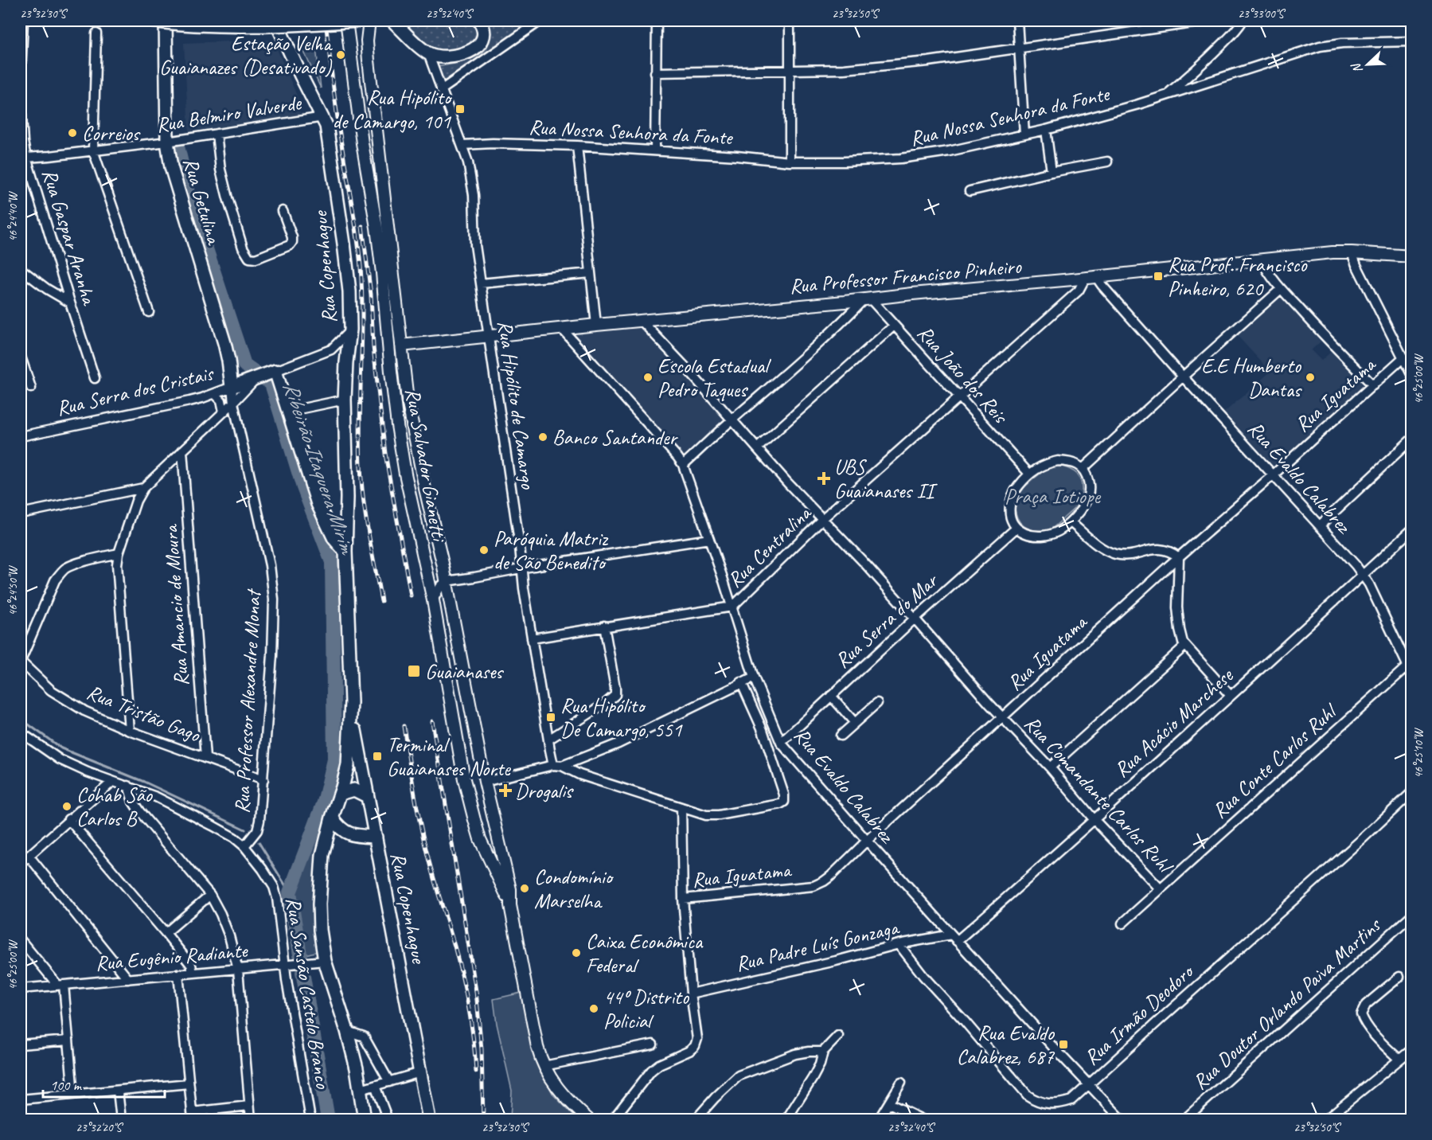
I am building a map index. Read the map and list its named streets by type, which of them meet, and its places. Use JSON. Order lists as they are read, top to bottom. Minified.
{"streets":{"main road":["Rua Getulina","Rua Copenhague","Rua Professor Francisco Pinheiro","Rua Serra dos Cristais","Rua Salvador Gianetti"],"street":["Rua Belmiro Valverde","Rua Nossa Senhora da Fonte","Rua Gaspar Aranha","Rua João dos Reis","Rua Iguatama","Rua Hipólito de Camargo","Rua Evaldo Calabrez","Rua Centralina","Rua Amancio de Moura","Rua Serra do Mar","Rua Professor Alexandre Monat","Rua Tristão Gago","Rua Acácio Marchese","Rua Conte Carlos Ruhl","Rua Comandante Carlos Ruhl","Rua Padre Luís Gonzaga","Rua Eugênio Radiante","Rua Sansão Castelo Branco","Rua Doutor Orlando Paiva Martins","Rua Irmão Deodoro"]},"crossings":[["Rua Belmiro Valverde","Rua Getulina"],["Rua Belmiro Valverde","Rua Gaspar Aranha"],["Rua Belmiro Valverde","Rua Copenhague"],["Rua Nossa Senhora da Fonte","Rua Hipólito de Camargo"],["Rua Getulina","Rua Serra dos Cristais"],["Rua Getulina","Rua Professor Alexandre Monat"],["Rua Professor Francisco Pinheiro","Rua João dos Reis"],["Rua Professor Francisco Pinheiro","Rua Hipólito de Camargo"],["Rua Professor Francisco Pinheiro","Rua Salvador Gianetti"],["Rua Professor Francisco Pinheiro","Rua Evaldo Calabrez"],["Rua Professor Francisco Pinheiro","Rua Centralina"],["Rua Professor Francisco Pinheiro","Rua Comandante Carlos Ruhl"],["Rua João dos Reis","Rua Centralina"],["Rua João dos Reis","Rua Serra do Mar"],["Rua Serra dos Cristais","Rua Professor Alexandre Monat"],["Rua Iguatama","Rua Evaldo Calabrez"],["Rua Iguatama","Rua Comandante Carlos Ruhl"],["Rua Hipólito de Camargo","Rua Centralina"],["Rua Evaldo Calabrez","Rua Centralina"],["Rua Evaldo Calabrez","Rua Serra do Mar"],["Rua Evaldo Calabrez","Rua Acácio Marchese"],["Rua Evaldo Calabrez","Rua Conte Carlos Ruhl"],["Rua Evaldo Calabrez","Rua Padre Luís Gonzaga"],["Rua Evaldo Calabrez","Rua Irmão Deodoro"],["Rua Centralina","Rua Comandante Carlos Ruhl"],["Rua Amancio de Moura","Rua Tristão Gago"],["Rua Serra do Mar","Rua Comandante Carlos Ruhl"],["Rua Professor Alexandre Monat","Rua Tristão Gago"],["Rua Professor Alexandre Monat","Rua Sansão Castelo Branco"],["Rua Acácio Marchese","Rua Comandante Carlos Ruhl"],["Rua Acácio Marchese","Rua Padre Luís Gonzaga"],["Rua Conte Carlos Ruhl","Rua Comandante Carlos Ruhl"],["Rua Padre Luís Gonzaga","Rua Irmão Deodoro"],["Rua Eugênio Radiante","Rua Sansão Castelo Branco"]],"water":["Ribeirão Itaquera Mirim"],"parks":["Praça Iotiope"],"places":{"other":["Estação Velha Guaianazes (Desativado)","Correios","Escola Estadual Pedro Taques","E.E Humberto Dantas","Banco Santander","Paróquia Matriz de São Benedito","Cohab São Carlos B","Condomínio Marselha","Caixa Econômica Federal","44º Distrito Policial"],"transit":["Rua Hipólito de Camargo, 101","Rua Prof. Francisco Pinheiro, 620","Guaianases","Rua Hipólito De Camargo, 551","Terminal Guaianases Norte","Rua Evaldo Calabrez, 687"],"health":["UBS Guaianases II","Drogalis"]},"scale_bar":"100 m","north":"bottom left","coordinates":["23°32'30\"S","23°32'40\"S","23°32'50\"S","23°33'00\"S","46°24'40\"W","46°25'00\"W","46°24'50\"W","46°25'10\"W","23°32'20\"S"]}
